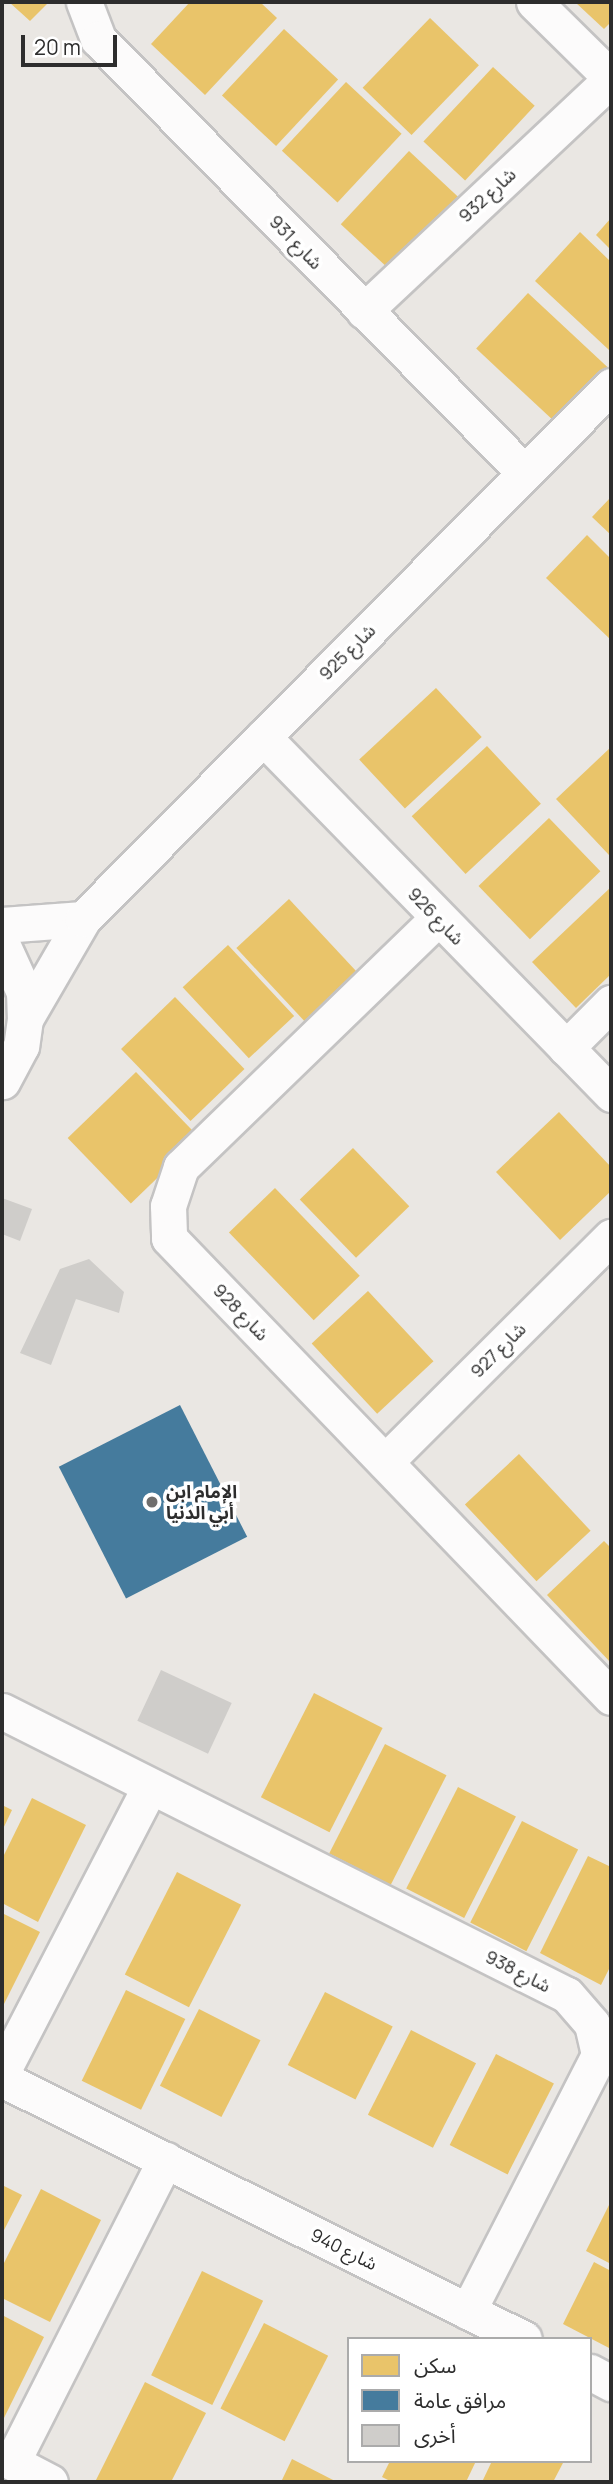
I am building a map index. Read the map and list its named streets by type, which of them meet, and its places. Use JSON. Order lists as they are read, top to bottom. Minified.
{"streets":{"street":["شارع 932","شارع 931","شارع 925","شارع 926","شارع 928","شارع 927","شارع 938","شارع 940"]},"crossings":[["شارع 932","شارع 931"],["شارع 931","شارع 925"],["شارع 925","شارع 926"],["شارع 926","شارع 928"],["شارع 928","شارع 927"],["شارع 938","شارع 940"]],"places":["الإمام ابن أبي الدنيا"],"legend":["سكن","مرافق عامة","أخرى"],"scale_bar":"20 m"}
